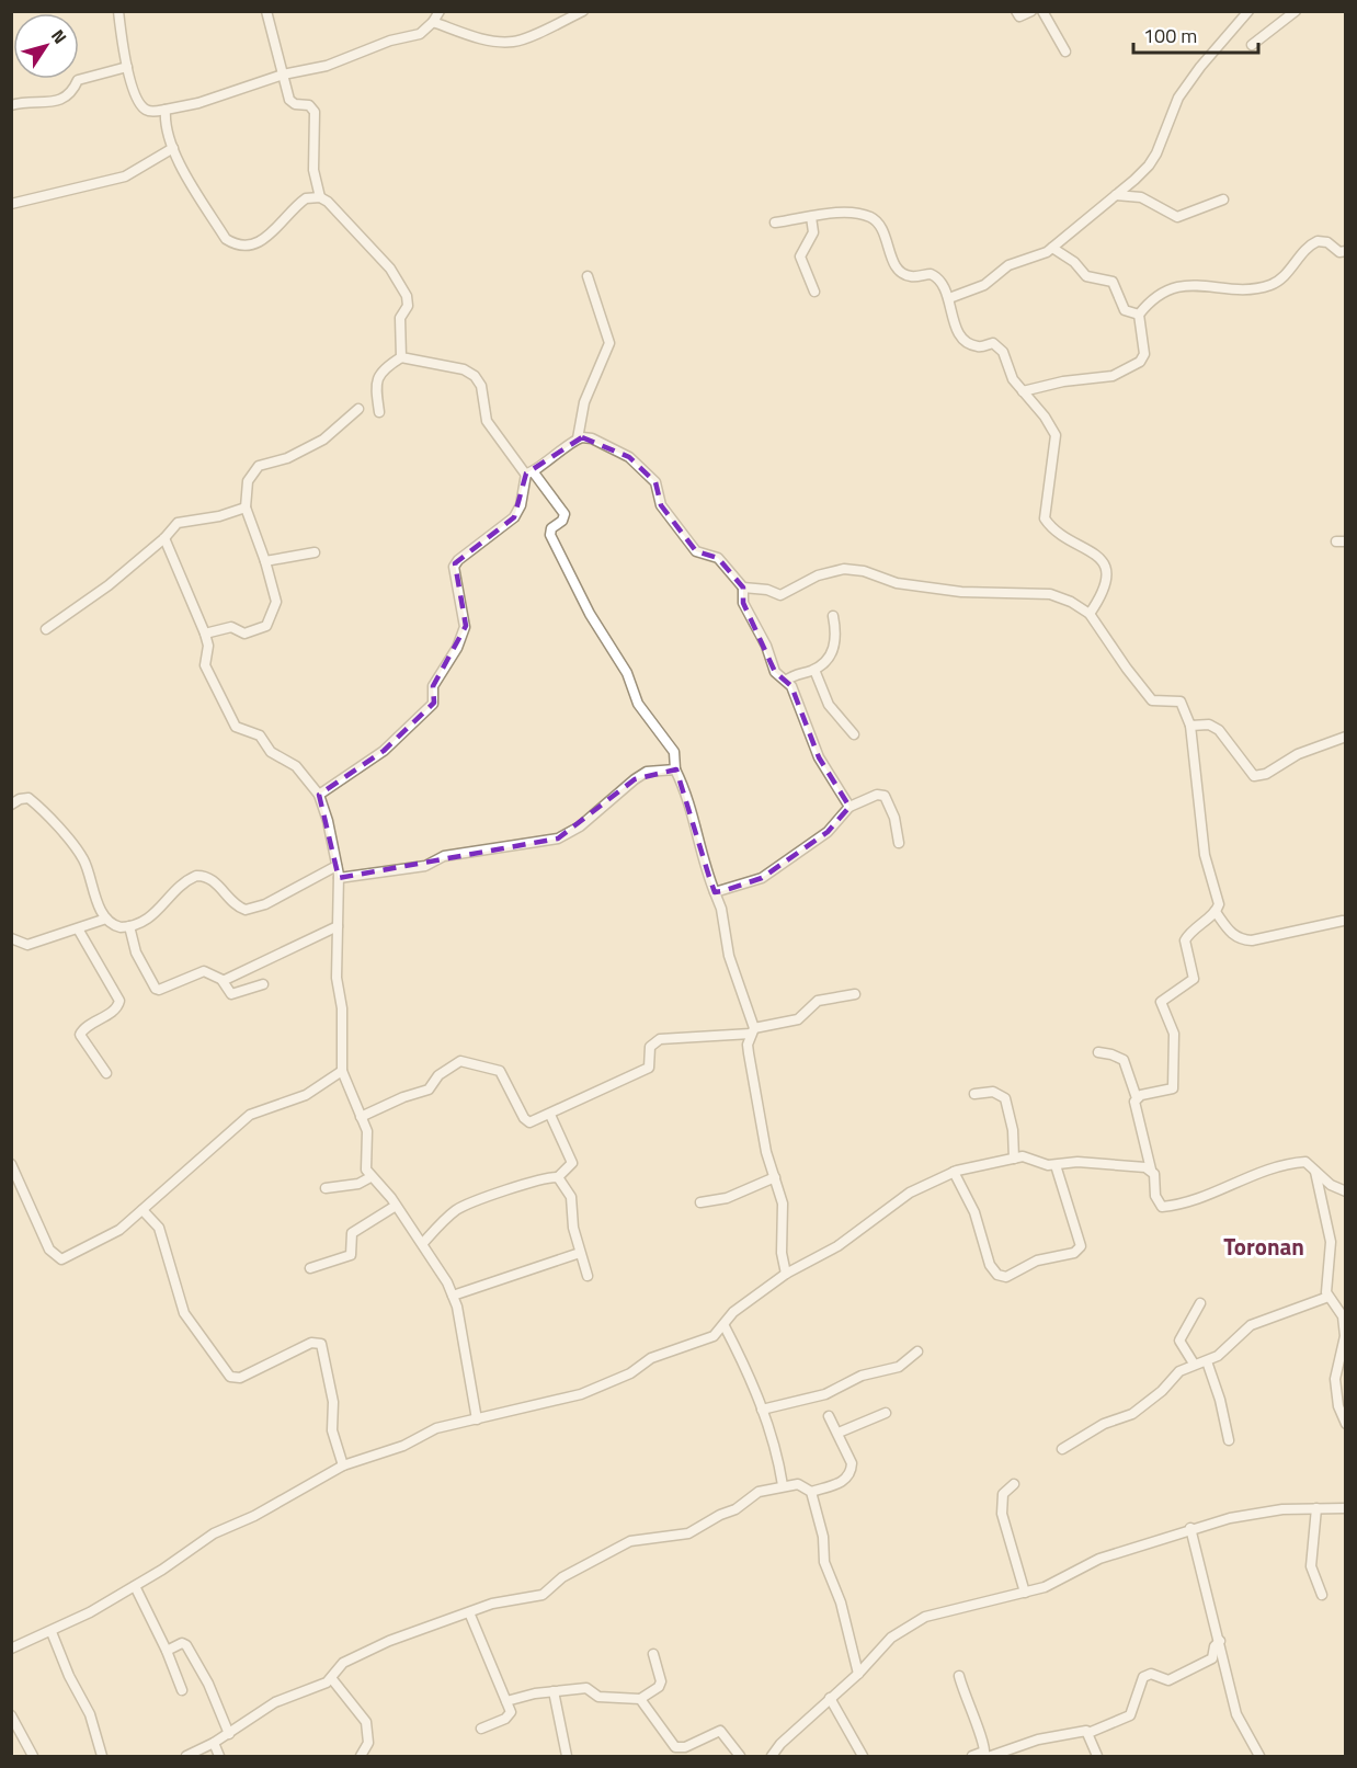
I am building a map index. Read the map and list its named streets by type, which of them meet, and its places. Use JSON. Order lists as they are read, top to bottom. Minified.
{"districts":["Toronan"],"scale_bar":"100 m","north":"top right"}
